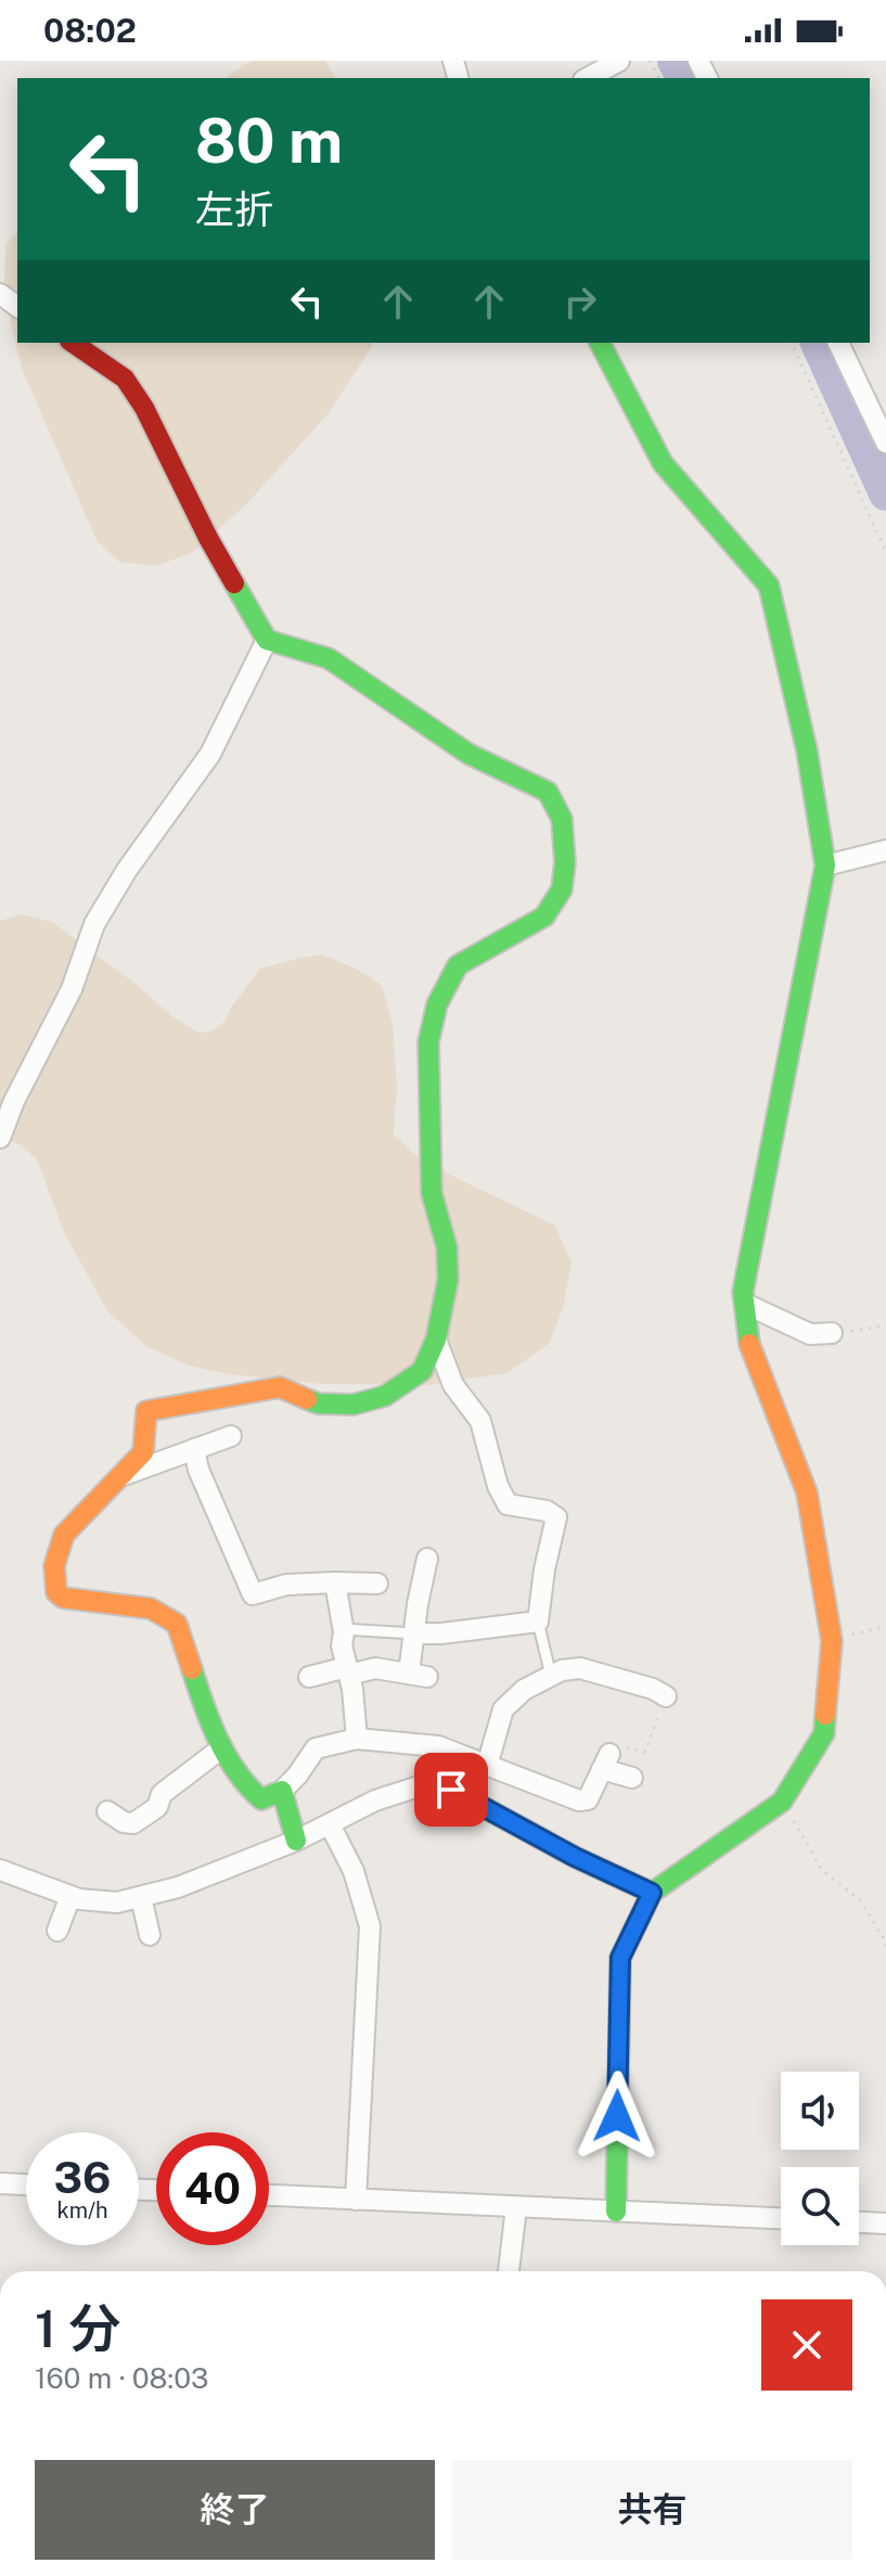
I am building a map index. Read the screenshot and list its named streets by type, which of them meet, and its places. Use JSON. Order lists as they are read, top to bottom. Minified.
{"page":{"status":"08:02","turn":["80 m","左折"],"speed":"36 km/h","limit":"40","heading":["1 分","160 m · 08:03"],"buttons":["終了","共有"]}}
